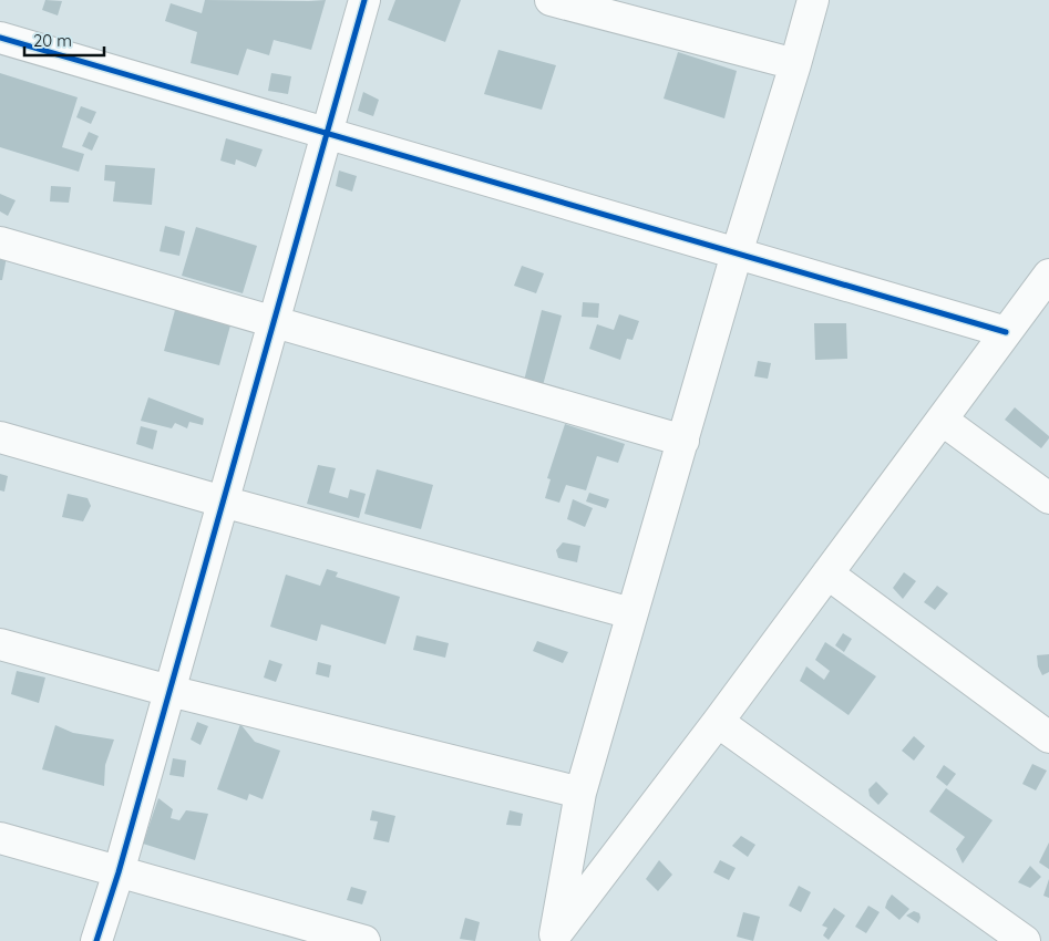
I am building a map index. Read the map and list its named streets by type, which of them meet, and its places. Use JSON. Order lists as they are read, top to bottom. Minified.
{"scale_bar":"20 m"}
